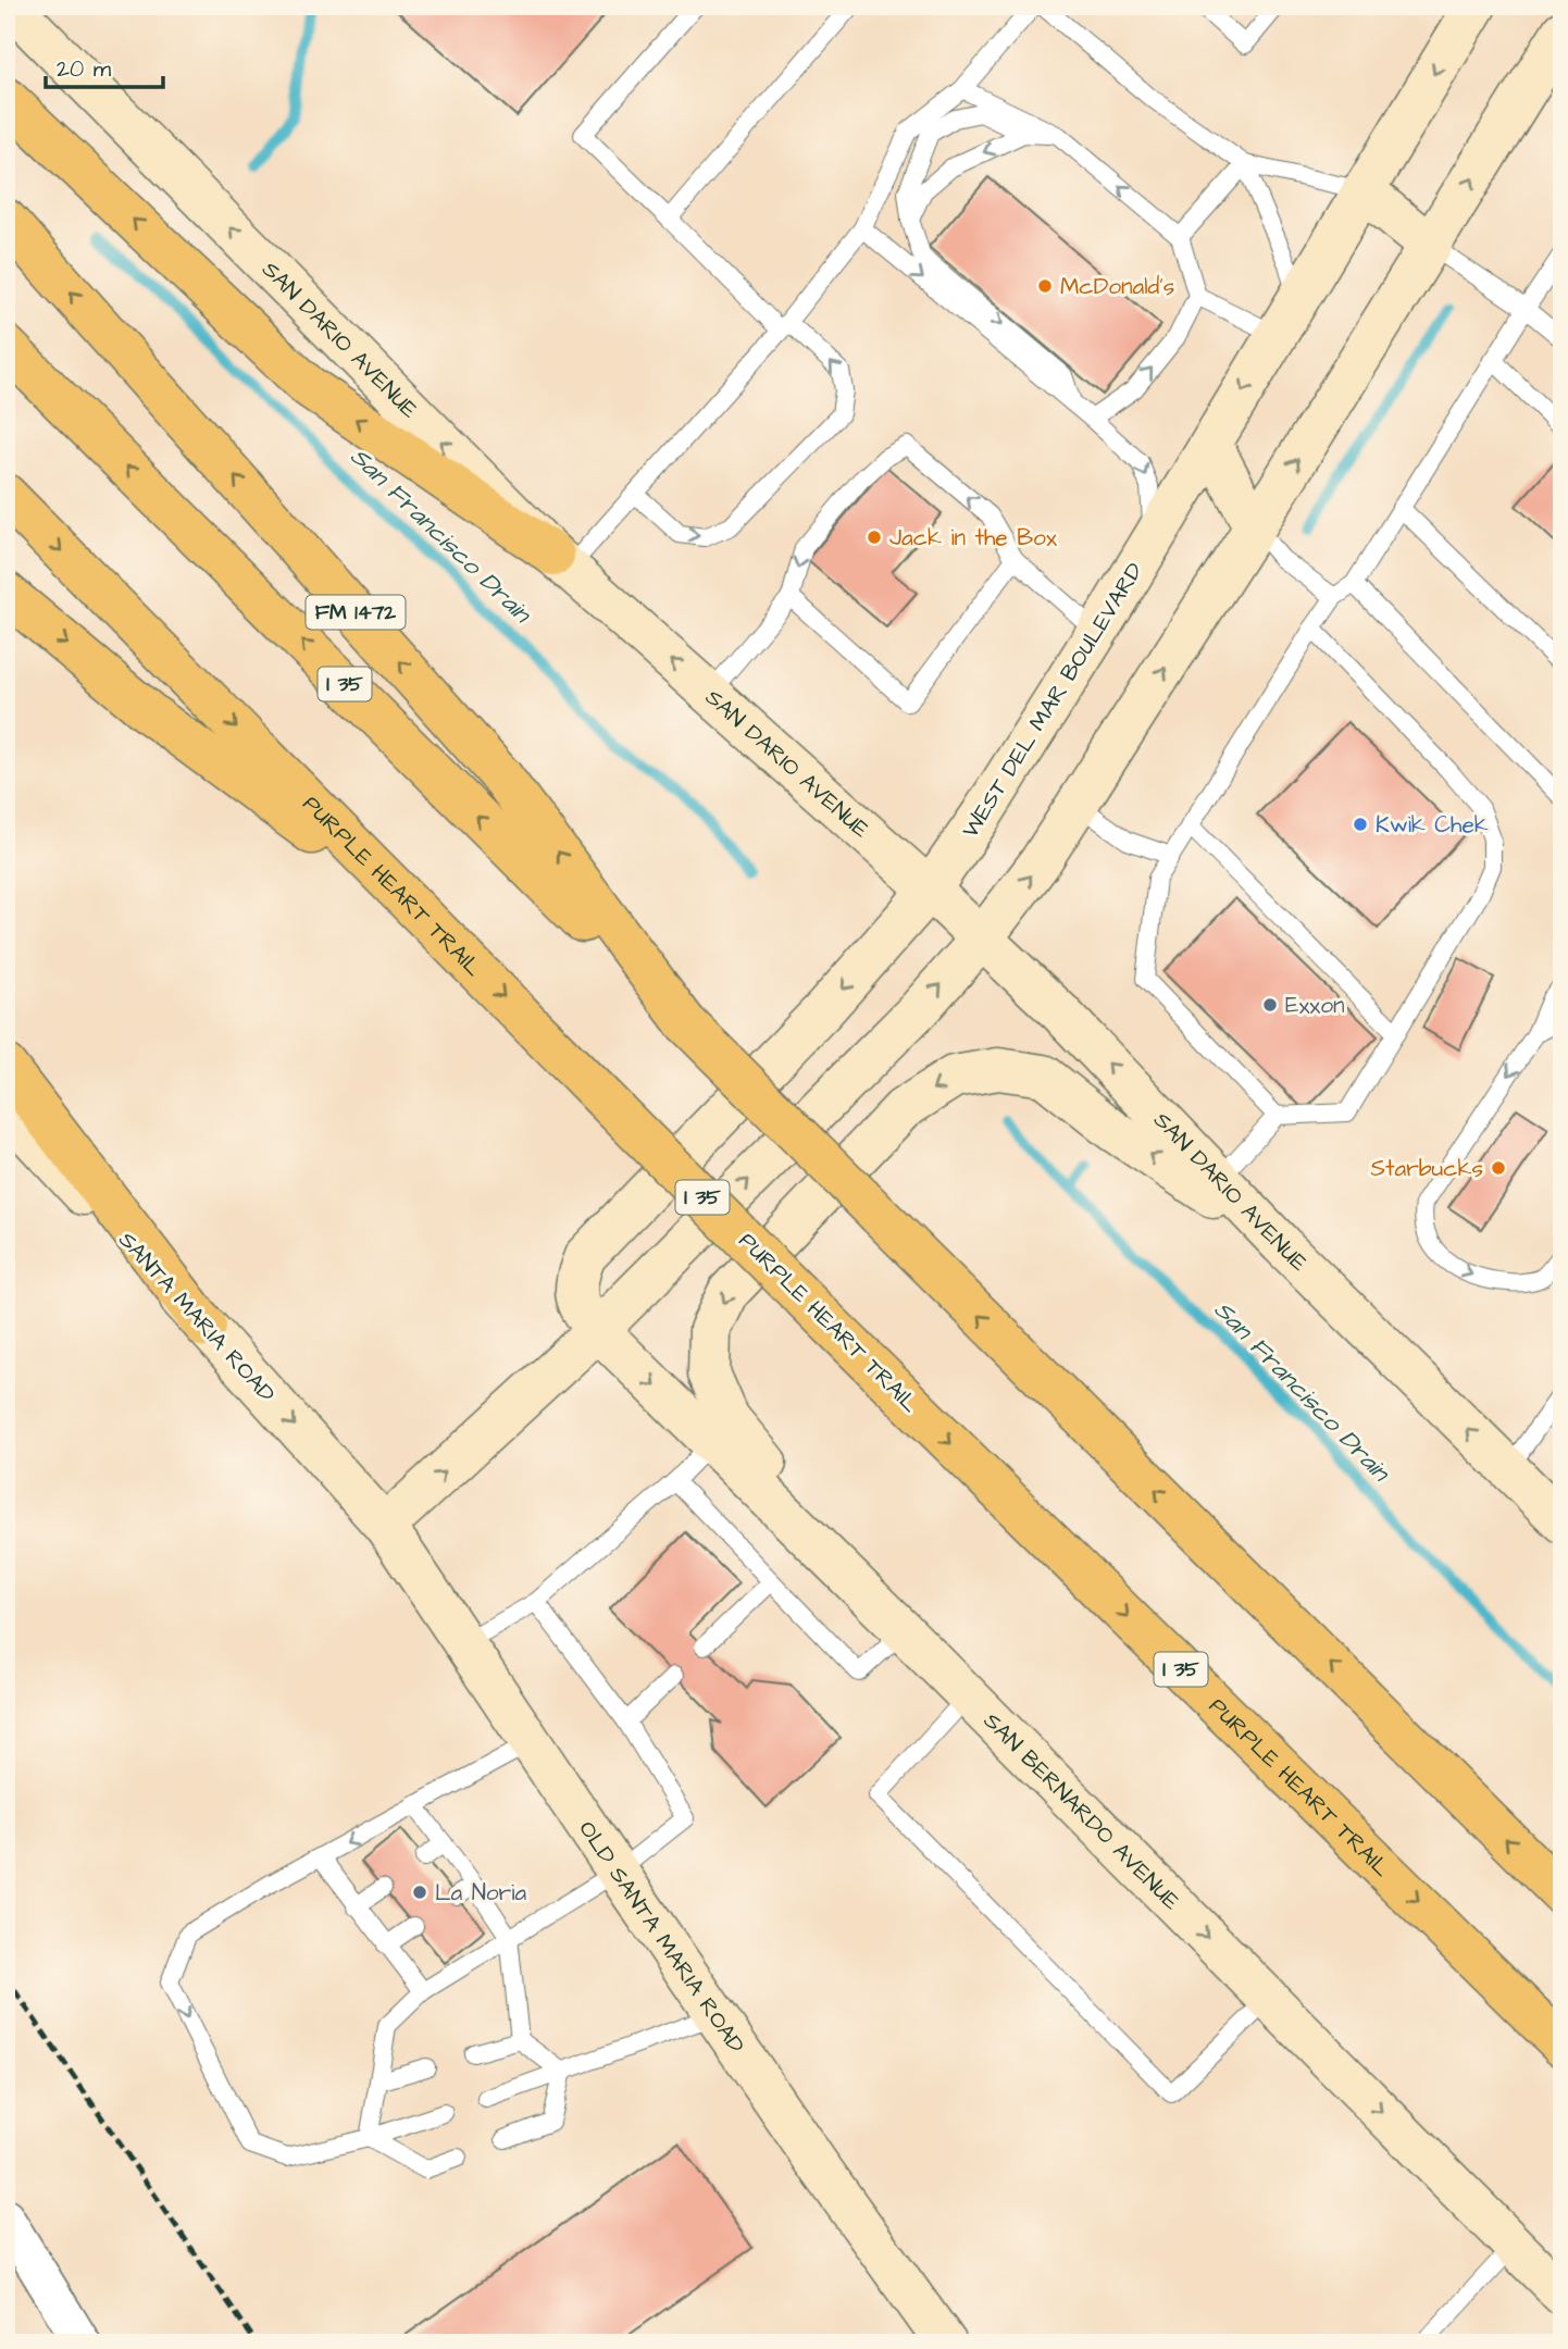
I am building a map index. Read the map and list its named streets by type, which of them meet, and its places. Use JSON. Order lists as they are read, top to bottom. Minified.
{"streets":{"main road":["SAN DARIO AVENUE","FM 1472","I 35","WEST DEL MAR BOULEVARD","PURPLE HEART TRAIL","SANTA MARIA ROAD","SAN BERNARDO AVENUE","OLD SANTA MARIA ROAD"]},"crossings":[["SAN DARIO AVENUE","WEST DEL MAR BOULEVARD"],["FM 1472","I 35"],["WEST DEL MAR BOULEVARD","SAN BERNARDO AVENUE"],["SANTA MARIA ROAD","OLD SANTA MARIA ROAD"]],"one_way":["SANTA MARIA ROAD"],"water":["San Francisco Drain"],"places":["McDonald's","Jack in the Box","Kwik Chek","Exxon","Starbucks","La Noria"],"scale_bar":"20 m"}
